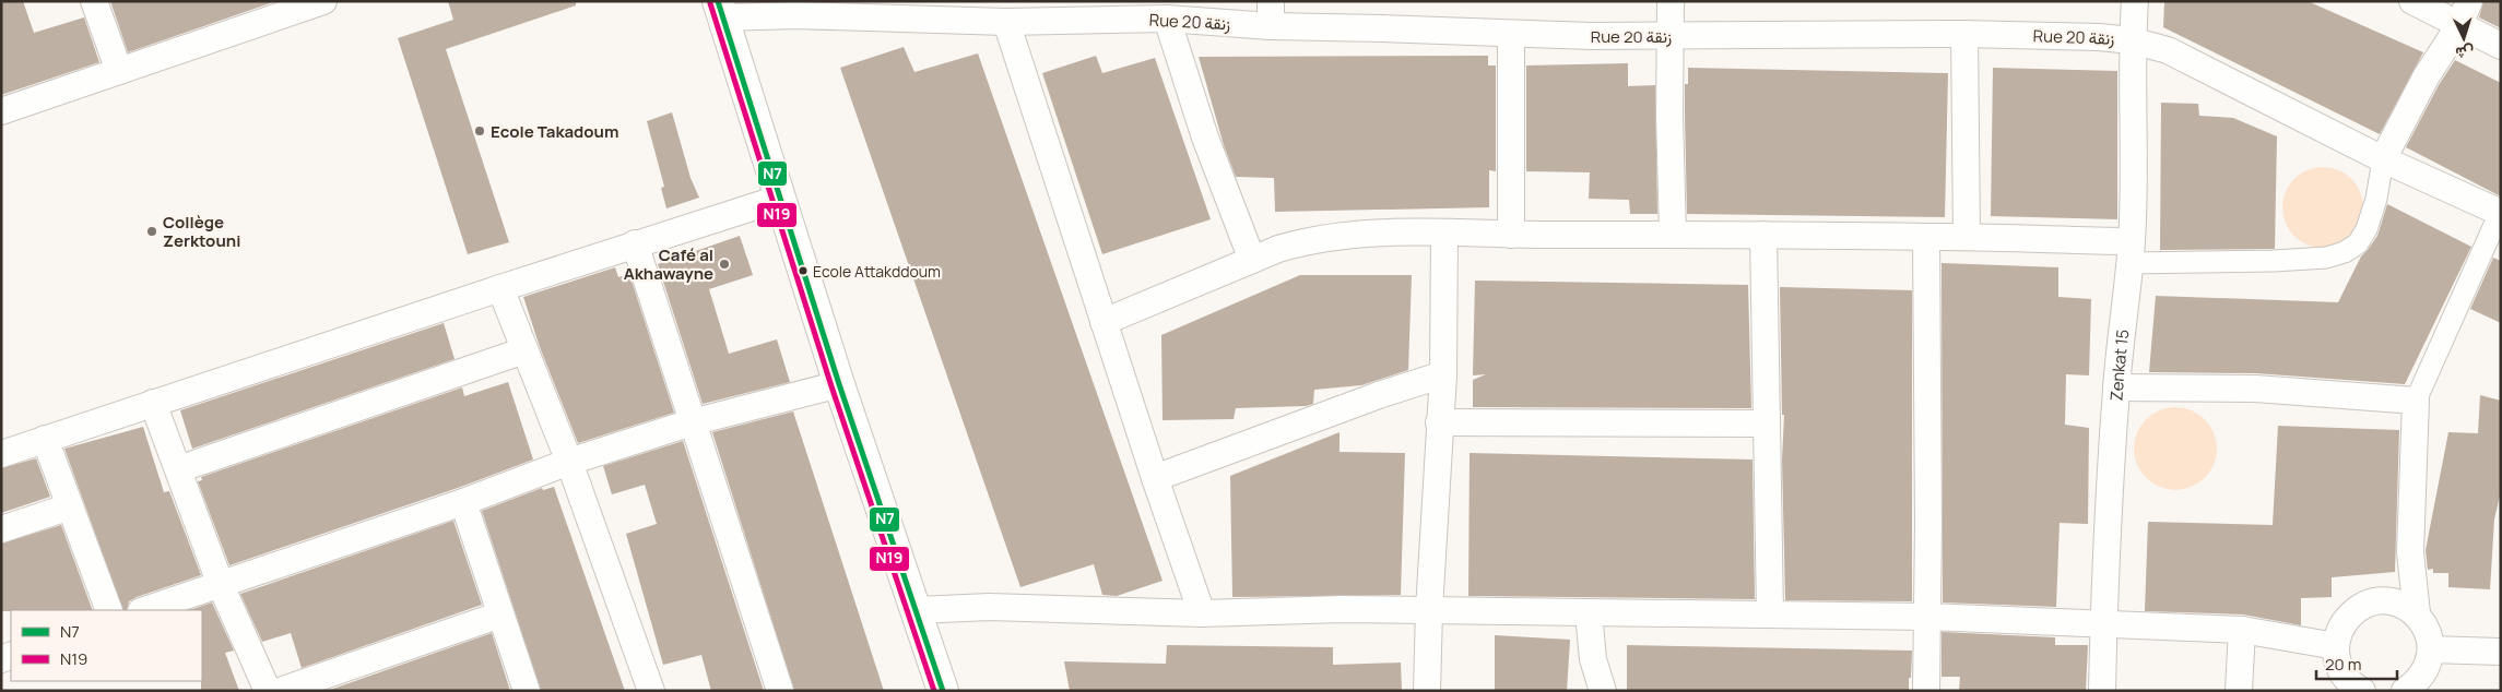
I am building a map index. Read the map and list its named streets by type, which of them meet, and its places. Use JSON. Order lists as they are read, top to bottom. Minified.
{"streets":{"street":["Rue 20 زنقة","Zenkat 15"]},"crossings":[["Rue 20 زنقة","Zenkat 15"]],"places":["Ecole Takadoum","Collège Zerktouni","Café al Akhawayne","Ecole Attakddoum"],"lines":["transit line N7","transit line N19"],"legend":["N7","N19"],"scale_bar":"20 m","north":"bottom"}
